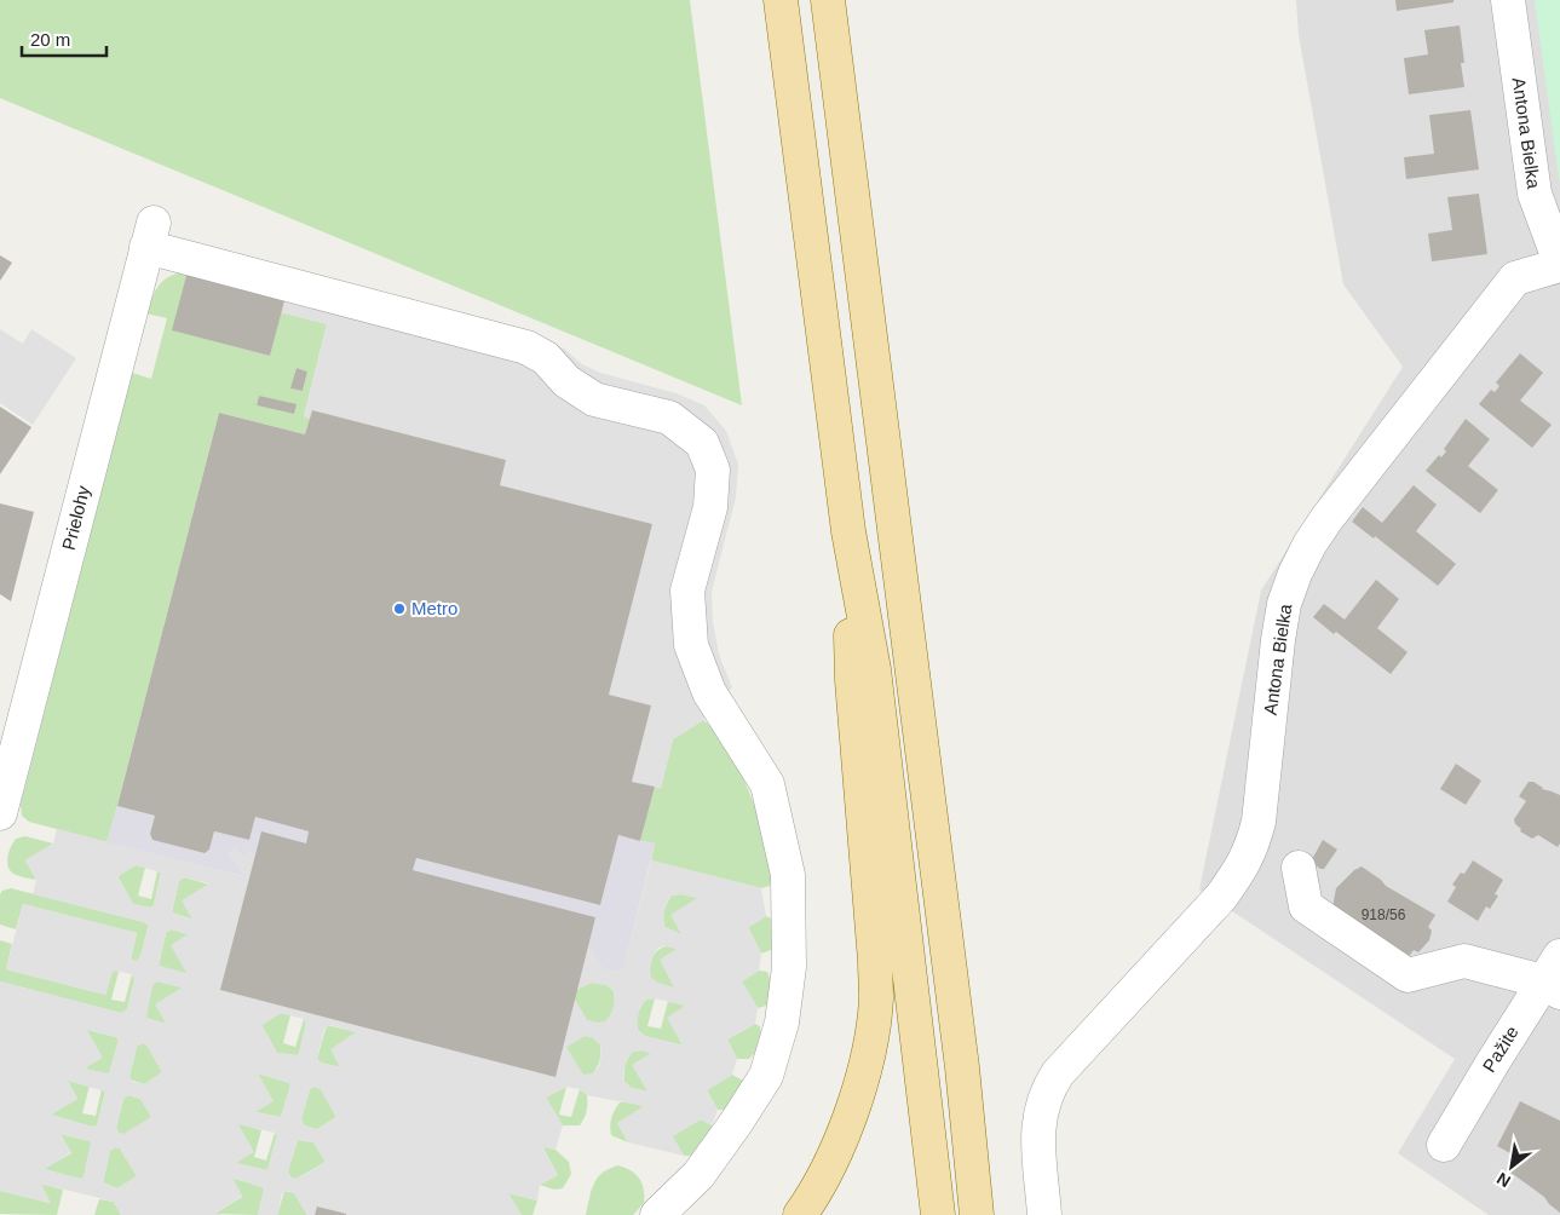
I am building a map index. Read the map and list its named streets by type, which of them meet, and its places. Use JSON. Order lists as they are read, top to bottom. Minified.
{"streets":{"street":["Antona Bielka","Prielohy","Pažite"]},"places":["Metro"],"house_numbers":["918/56"],"scale_bar":"20 m","north":"bottom left"}
